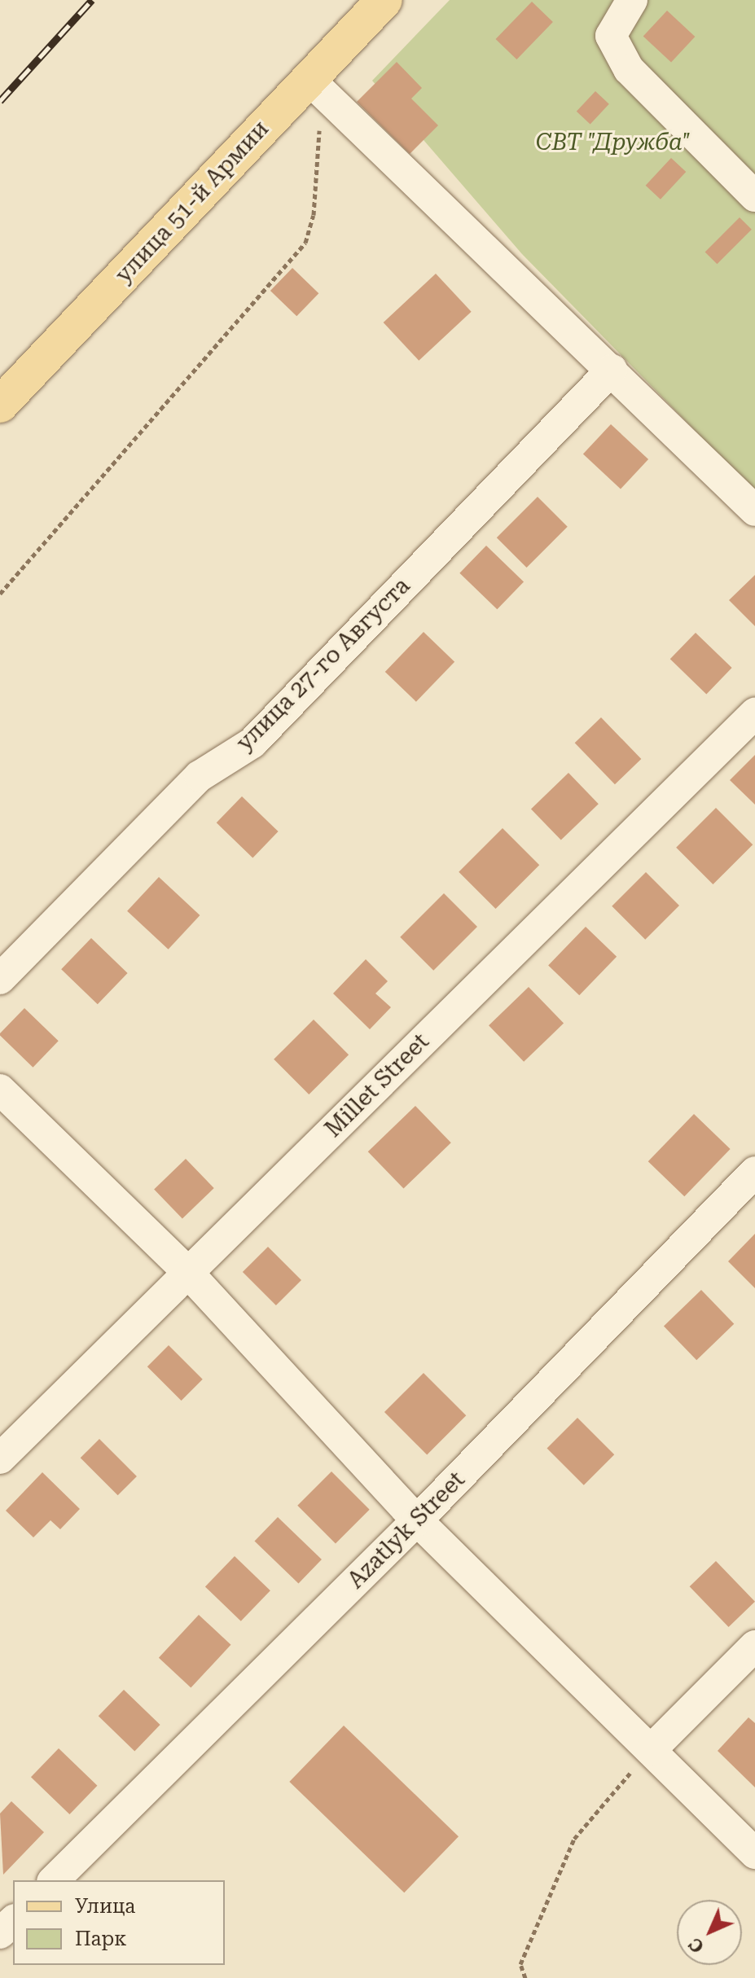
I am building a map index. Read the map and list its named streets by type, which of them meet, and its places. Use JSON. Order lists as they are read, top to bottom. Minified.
{"streets":{"main road":["улица 51-й Армии"],"street":["улица 27-го Августа","Millet Street","Azatlyk Street"]},"parks":["СВТ \"Дружба\""],"legend":["Улица","Парк"],"north":"bottom left"}
